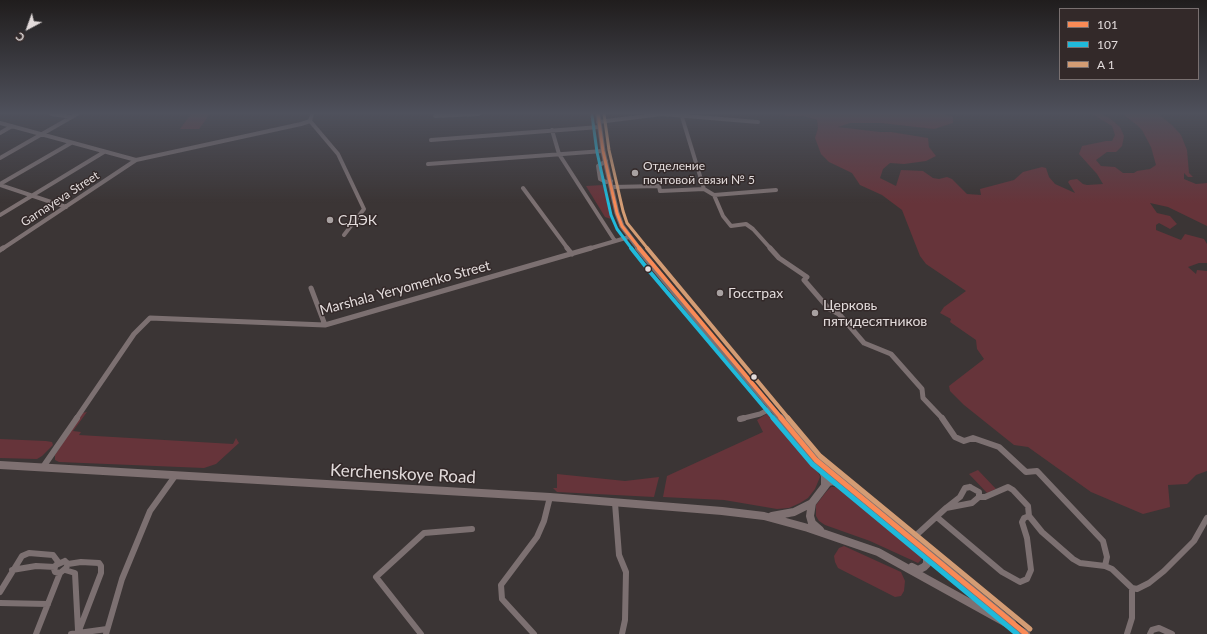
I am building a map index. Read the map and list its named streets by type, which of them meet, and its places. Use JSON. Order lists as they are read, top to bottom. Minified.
{"streets":{"main road":["Kerchenskoye Road"],"street":["Garnayeva Street","Marshala Yeryomenko Street"]},"crossings":[["Marshala Yeryomenko Street","Kerchenskoye Road"]],"places":["Отделение почтовой связи № 5","СДЭК","Госстрах","Церковь пятидесятников"],"lines":["transit line 101","transit line 107"],"legend":["101","107","A 1"],"north":"bottom left"}
